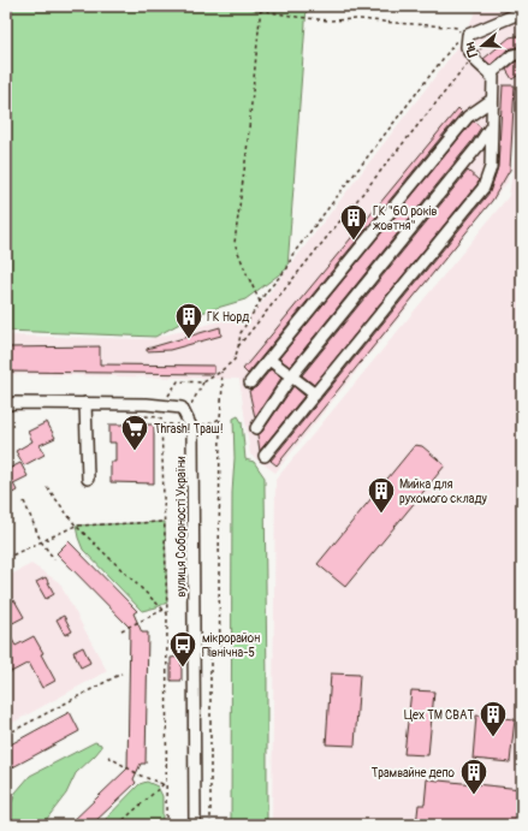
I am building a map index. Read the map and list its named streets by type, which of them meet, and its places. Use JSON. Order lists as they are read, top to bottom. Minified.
{"streets":{"street":["вулиця Соборності України"]},"places":{"building":["ГК \"60 років жовтня\"","ГК Норд","Мийка для рухомого складу","Цех ТМ СВАТ","Трамвайне депо"],"supermarket":["Thrash! Траш!"],"bus stop":["мікрорайон Північна-5"]},"north":"left"}
